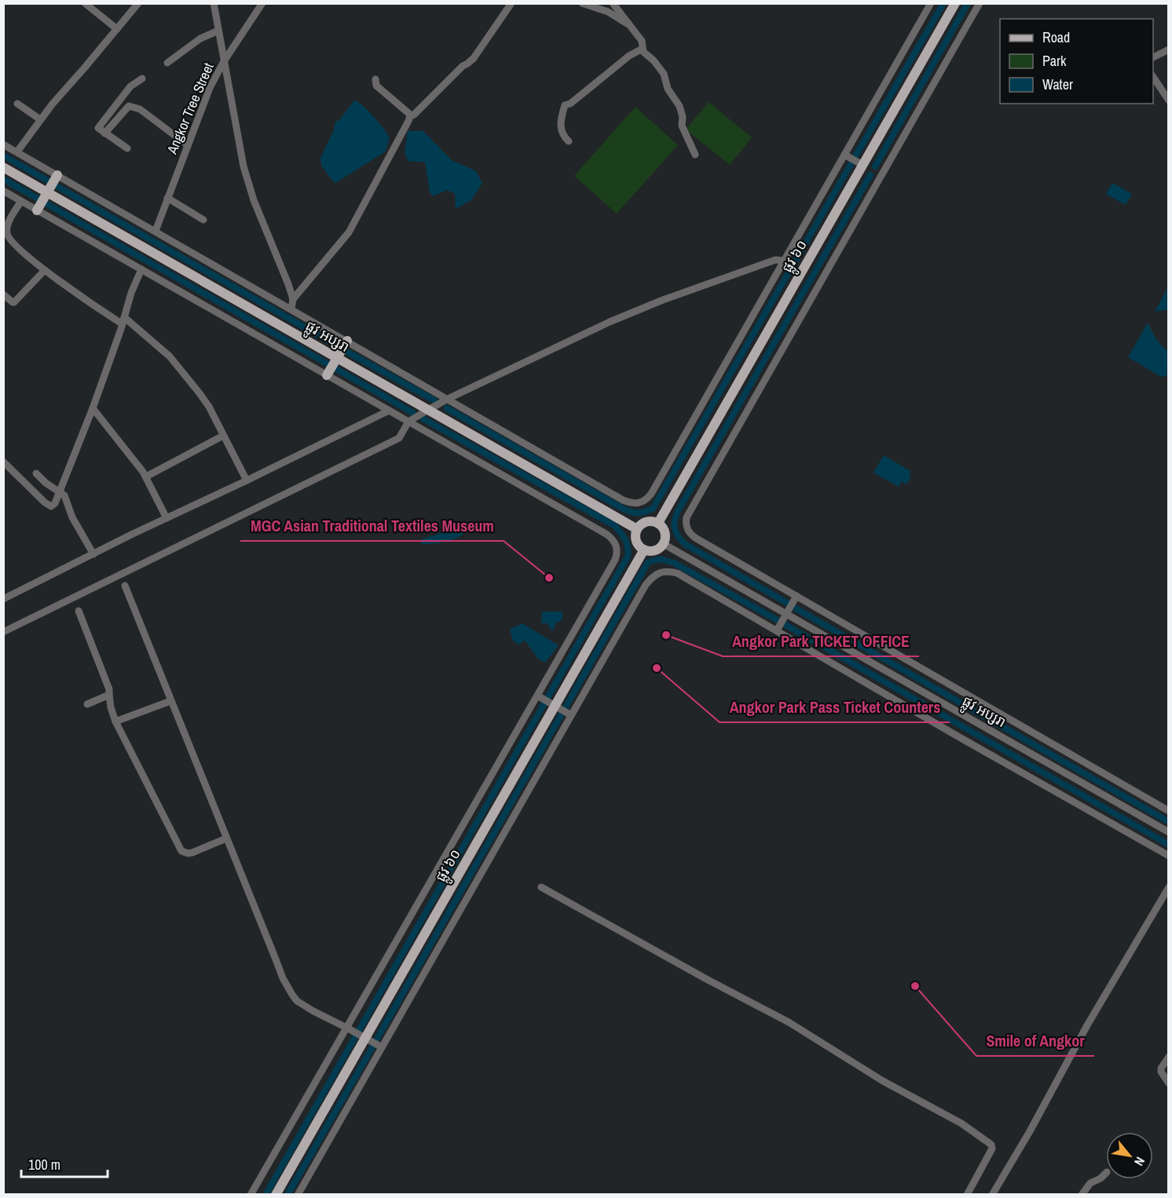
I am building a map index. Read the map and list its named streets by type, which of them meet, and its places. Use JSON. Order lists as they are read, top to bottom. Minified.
{"streets":{"main road":["ផ្លូវ ៦០","ផ្លូវ អប្សរា"],"street":["Angkor Tree Street"]},"crossings":[["ផ្លូវ ៦០","ផ្លូវ អប្សរា"]],"places":["MGC Asian Traditional Textiles Museum","Angkor Park TICKET OFFICE","Angkor Park Pass Ticket Counters","Smile of Angkor"],"legend":["Road","Park","Water"],"scale_bar":"100 m","north":"bottom right"}
